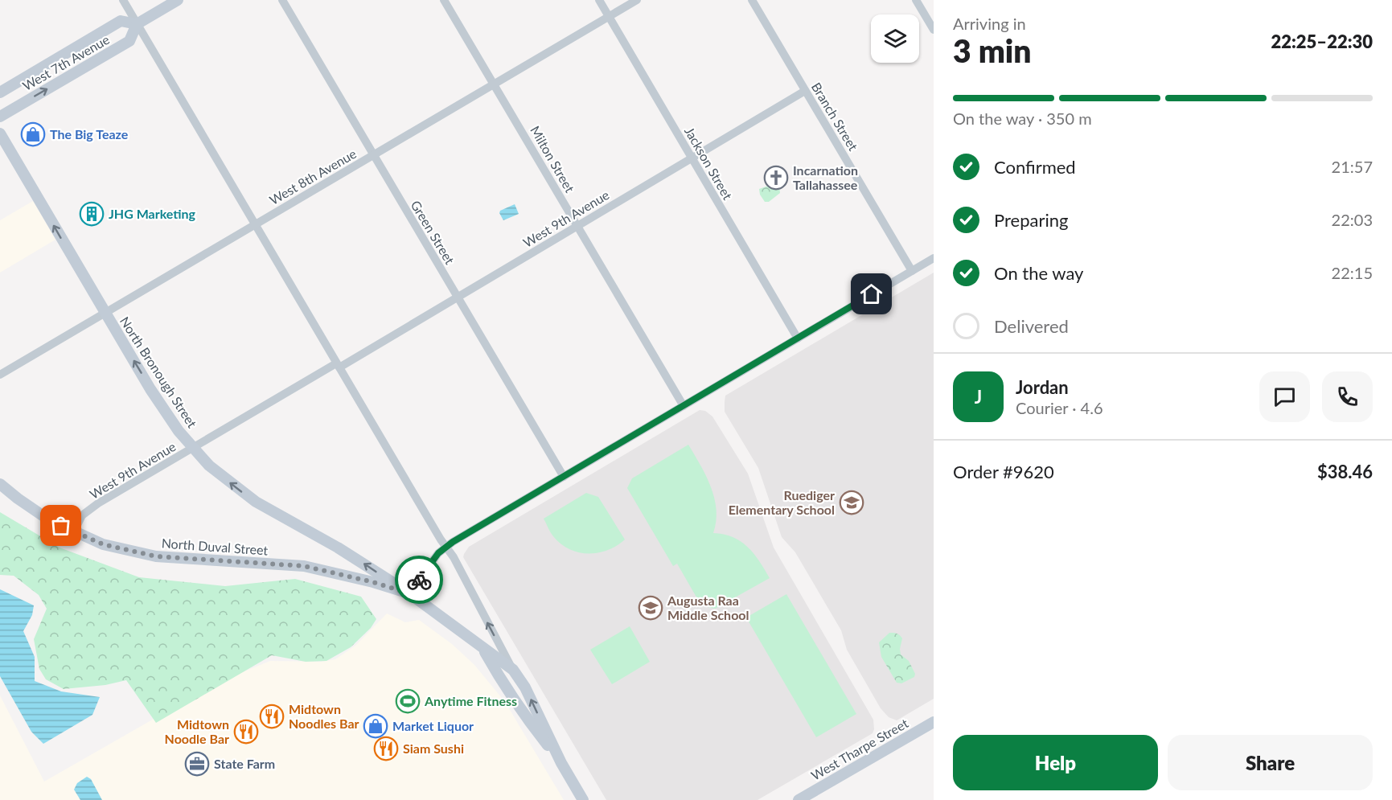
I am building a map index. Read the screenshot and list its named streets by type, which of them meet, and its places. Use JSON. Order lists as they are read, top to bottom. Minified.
{"streets":{"main road":["West 7th Avenue","North Bronough Street","North Duval Street","West Tharpe Street"],"street":["Branch Street","Milton Street","Jackson Street","West 8th Avenue","West 9th Avenue","Green Street"]},"crossings":[["Branch Street","West 9th Avenue"],["Milton Street","West 8th Avenue"],["Milton Street","West 9th Avenue"],["Jackson Street","West 8th Avenue"],["Jackson Street","West 9th Avenue"],["West 8th Avenue","Green Street"],["West 8th Avenue","North Bronough Street"],["West 9th Avenue","Green Street"],["West 9th Avenue","North Bronough Street"],["West 9th Avenue","North Duval Street"],["North Bronough Street","North Duval Street"]],"one_way":["North Bronough Street"],"places":{"shop":["The Big Teaze","Market Liquor"],"church":["Incarnation Tallahassee"],"building":["JHG Marketing"],"school or university":["Ruediger Elementary School","Augusta Raa Middle School"],"sports":["Anytime Fitness"],"restaurant":["Midtown Noodles Bar","Midtown Noodle Bar","Siam Sushi"],"office":["State Farm"]},"page":{"heading":["3 min","Arriving in","22:25–22:30"],"panel":["Jordan","Courier · 4.6","Order #9620","$38.46"],"bar":"On the way · 350 m","list":[["Confirmed","21:57"],["Preparing","22:03"],["On the way","22:15"],"Delivered"],"round":"J","buttons":["Help","Share"]}}
